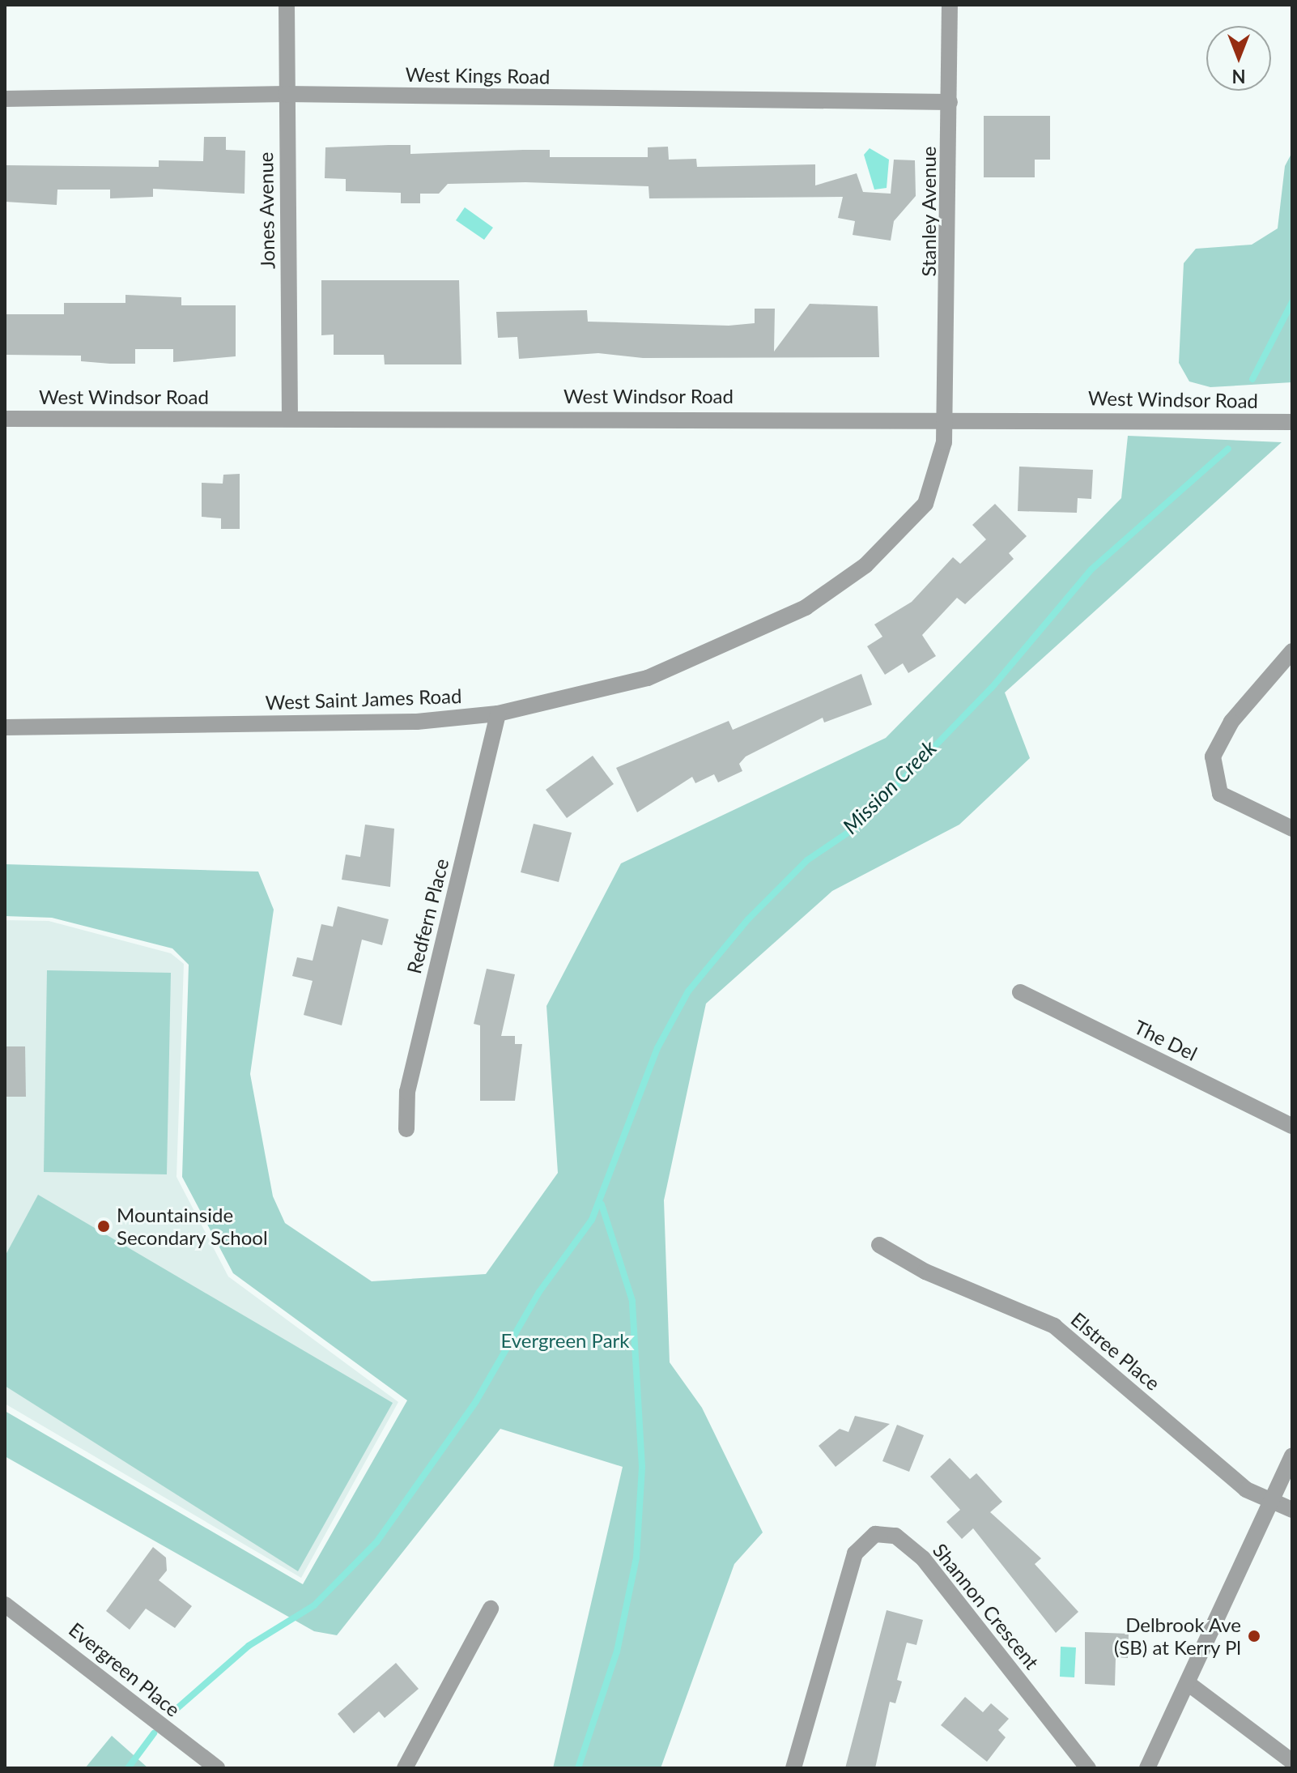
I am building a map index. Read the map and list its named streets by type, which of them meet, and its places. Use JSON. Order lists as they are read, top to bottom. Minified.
{"streets":{"street":["West Kings Road","Jones Avenue","Stanley Avenue","West Windsor Road","West Saint James Road","Redfern Place","The Del","Elstree Place","Shannon Crescent","Evergreen Place"]},"crossings":[["West Kings Road","Jones Avenue"],["West Kings Road","Stanley Avenue"],["Jones Avenue","West Windsor Road"],["Stanley Avenue","West Windsor Road"],["Stanley Avenue","West Saint James Road"],["West Windsor Road","West Saint James Road"],["West Saint James Road","Redfern Place"]],"water":["Mission Creek"],"parks":["Evergreen Park"],"places":["Mountainside Secondary School","Delbrook Ave (SB) at Kerry Pl"],"north":"bottom"}
